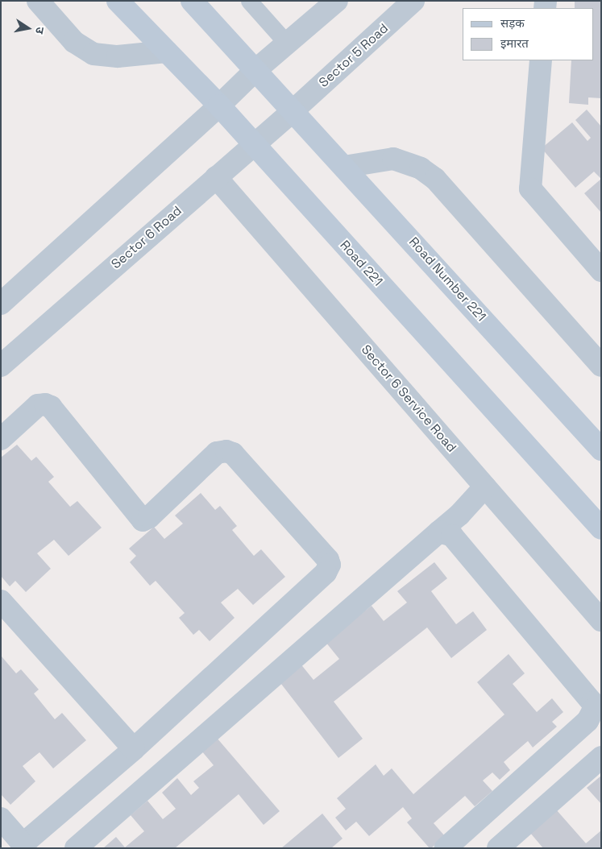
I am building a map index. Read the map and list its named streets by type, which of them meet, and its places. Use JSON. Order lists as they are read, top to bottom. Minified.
{"streets":{"main road":["Road 221","Road Number 221"],"street":["Sector 5 Road","Sector 6 Road","Sector 6 Service Road"]},"crossings":[["Sector 5 Road","Sector 6 Road"],["Sector 5 Road","Road Number 221"],["Sector 6 Road","Road 221"],["Sector 6 Road","Road Number 221"],["Sector 6 Road","Sector 6 Service Road"]],"legend":["सड़क","इमारत"],"north":"right"}
